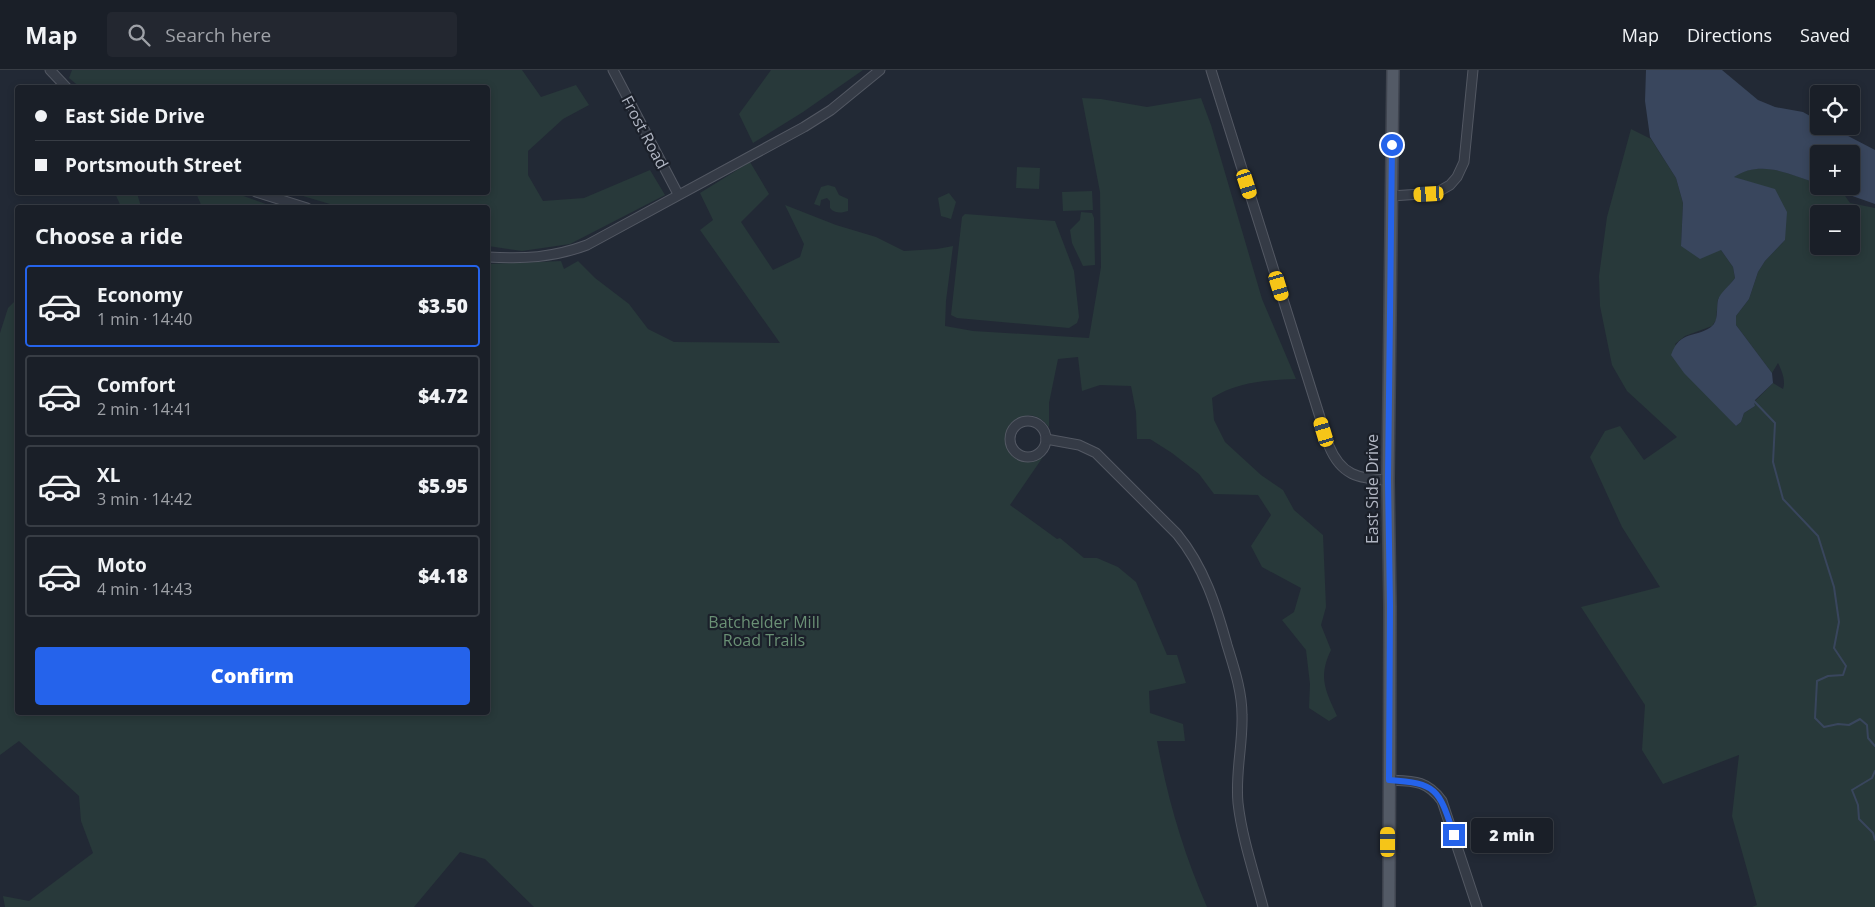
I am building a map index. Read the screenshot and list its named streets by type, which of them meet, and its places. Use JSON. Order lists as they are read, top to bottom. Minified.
{"streets":{"main road":["East Side Drive"],"street":["Frost Road"]},"parks":["Batchelder Mill Road Trails"],"page":{"header":"Map","search":"Search here","nav":["Map","Directions","Saved"],"map_buttons":["+","−"],"banner":["East Side Drive","Portsmouth Street"],"heading":"Choose a ride","list":[{"name":"Economy","note":"1 min · 14:40","value":"$3.50"},{"name":"Comfort","note":"2 min · 14:41","value":"$4.72"},{"name":"XL","note":"3 min · 14:42","value":"$5.95"},{"name":"Moto","note":"4 min · 14:43","value":"$4.18"}],"buttons":"Confirm","bubble":"2 min"}}
